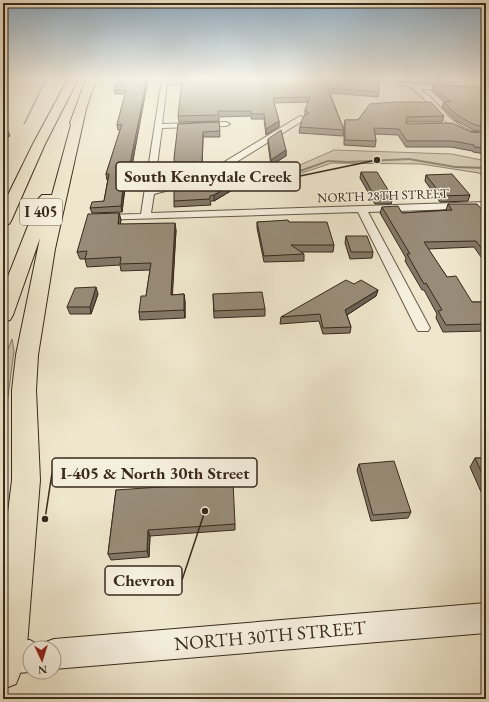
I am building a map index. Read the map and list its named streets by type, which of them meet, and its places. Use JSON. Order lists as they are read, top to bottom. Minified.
{"streets":{"highway":["I 405"],"street":["NORTH 28TH STREET","NORTH 30TH STREET"]},"places":["South Kennydale Creek","Chevron","I-405 & North 30th Street"],"north":"bottom"}
